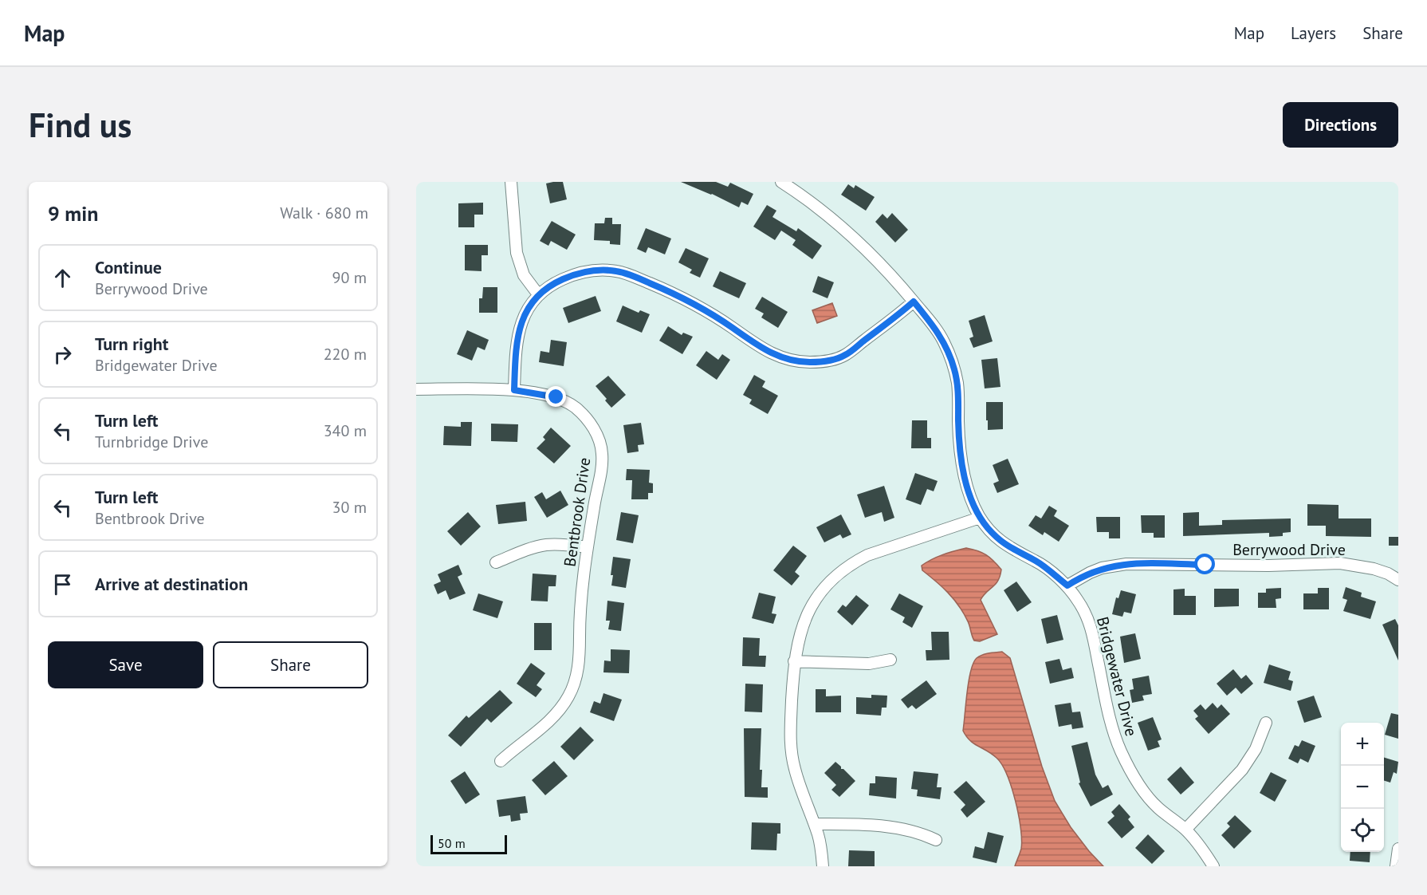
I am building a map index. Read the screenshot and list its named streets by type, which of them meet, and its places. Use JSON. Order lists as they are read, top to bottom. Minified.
{"streets":{"street":["Bentbrook Drive","Berrywood Drive","Bridgewater Drive"]},"crossings":[["Berrywood Drive","Bridgewater Drive"]],"scale_bar":"50 m","page":{"header":"Map","nav":["Map","Layers","Share"],"buttons":["Directions",["Save","Share"]],"title":"Find us","heading":["9 min","Walk · 680 m"],"list":[["Continue","Berrywood Drive","90 m"],["Turn right","Bridgewater Drive","220 m"],["Turn left","Turnbridge Drive","340 m"],["Turn left","Bentbrook Drive","30 m"],"Arrive at destination"],"map_buttons":["+","−"],"scale":"50 m"}}
